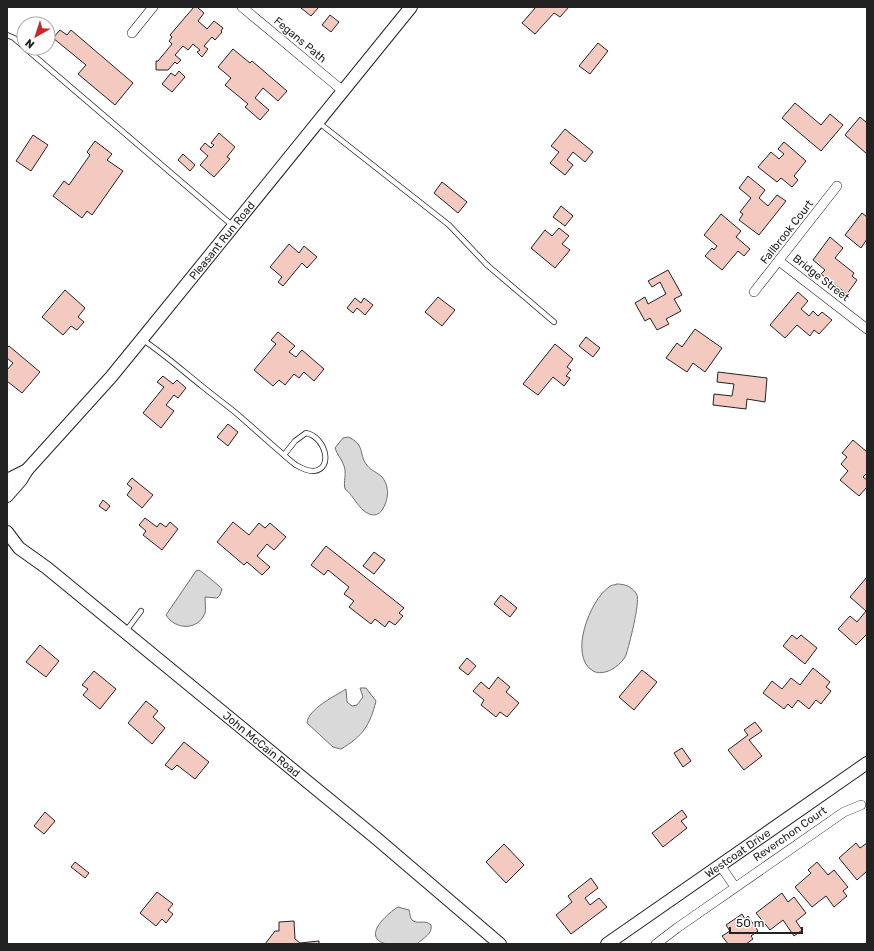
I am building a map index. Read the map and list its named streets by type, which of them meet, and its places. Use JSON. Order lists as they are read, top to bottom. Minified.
{"streets":{"main road":["Pleasant Run Road","John McCain Road","Westcoat Drive"],"street":["Fegans Path","Fallbrook Court","Bridge Street","Reverchon Court"]},"crossings":[["Fegans Path","Pleasant Run Road"],["Fallbrook Court","Bridge Street"]],"scale_bar":"50 m","north":"bottom left"}
